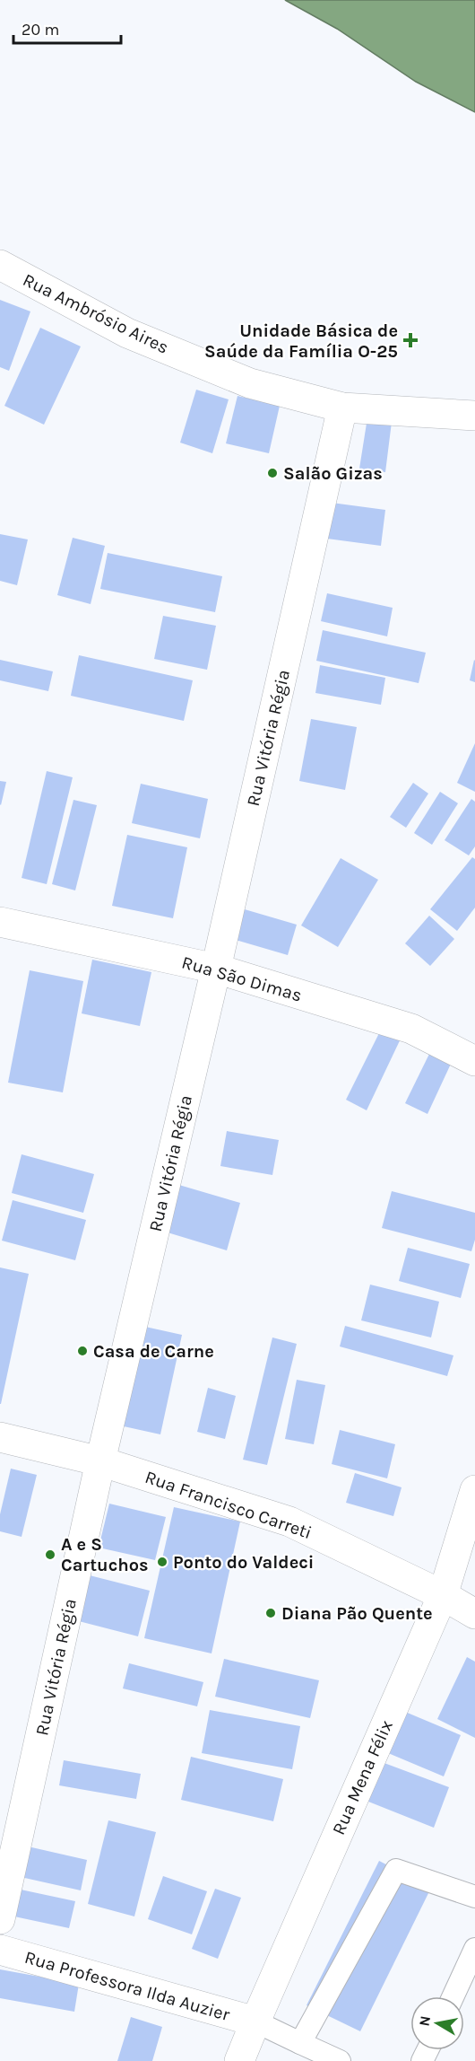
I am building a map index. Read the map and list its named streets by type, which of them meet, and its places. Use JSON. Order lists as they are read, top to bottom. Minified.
{"streets":{"street":["Rua Ambrósio Aires","Rua Vitória Régia","Rua São Dimas","Rua Francisco Carreti","Rua Mena Félix","Rua Professora Ilda Auzier"]},"crossings":[["Rua Ambrósio Aires","Rua Vitória Régia"],["Rua Vitória Régia","Rua São Dimas"],["Rua Vitória Régia","Rua Francisco Carreti"],["Rua Francisco Carreti","Rua Mena Félix"],["Rua Mena Félix","Rua Professora Ilda Auzier"]],"places":{"health":["Unidade Básica de Saúde da Família O-25"],"other":["Salão Gizas","Casa de Carne","A e S Cartuchos","Ponto do Valdeci","Diana Pão Quente"]},"scale_bar":"20 m","north":"left"}
